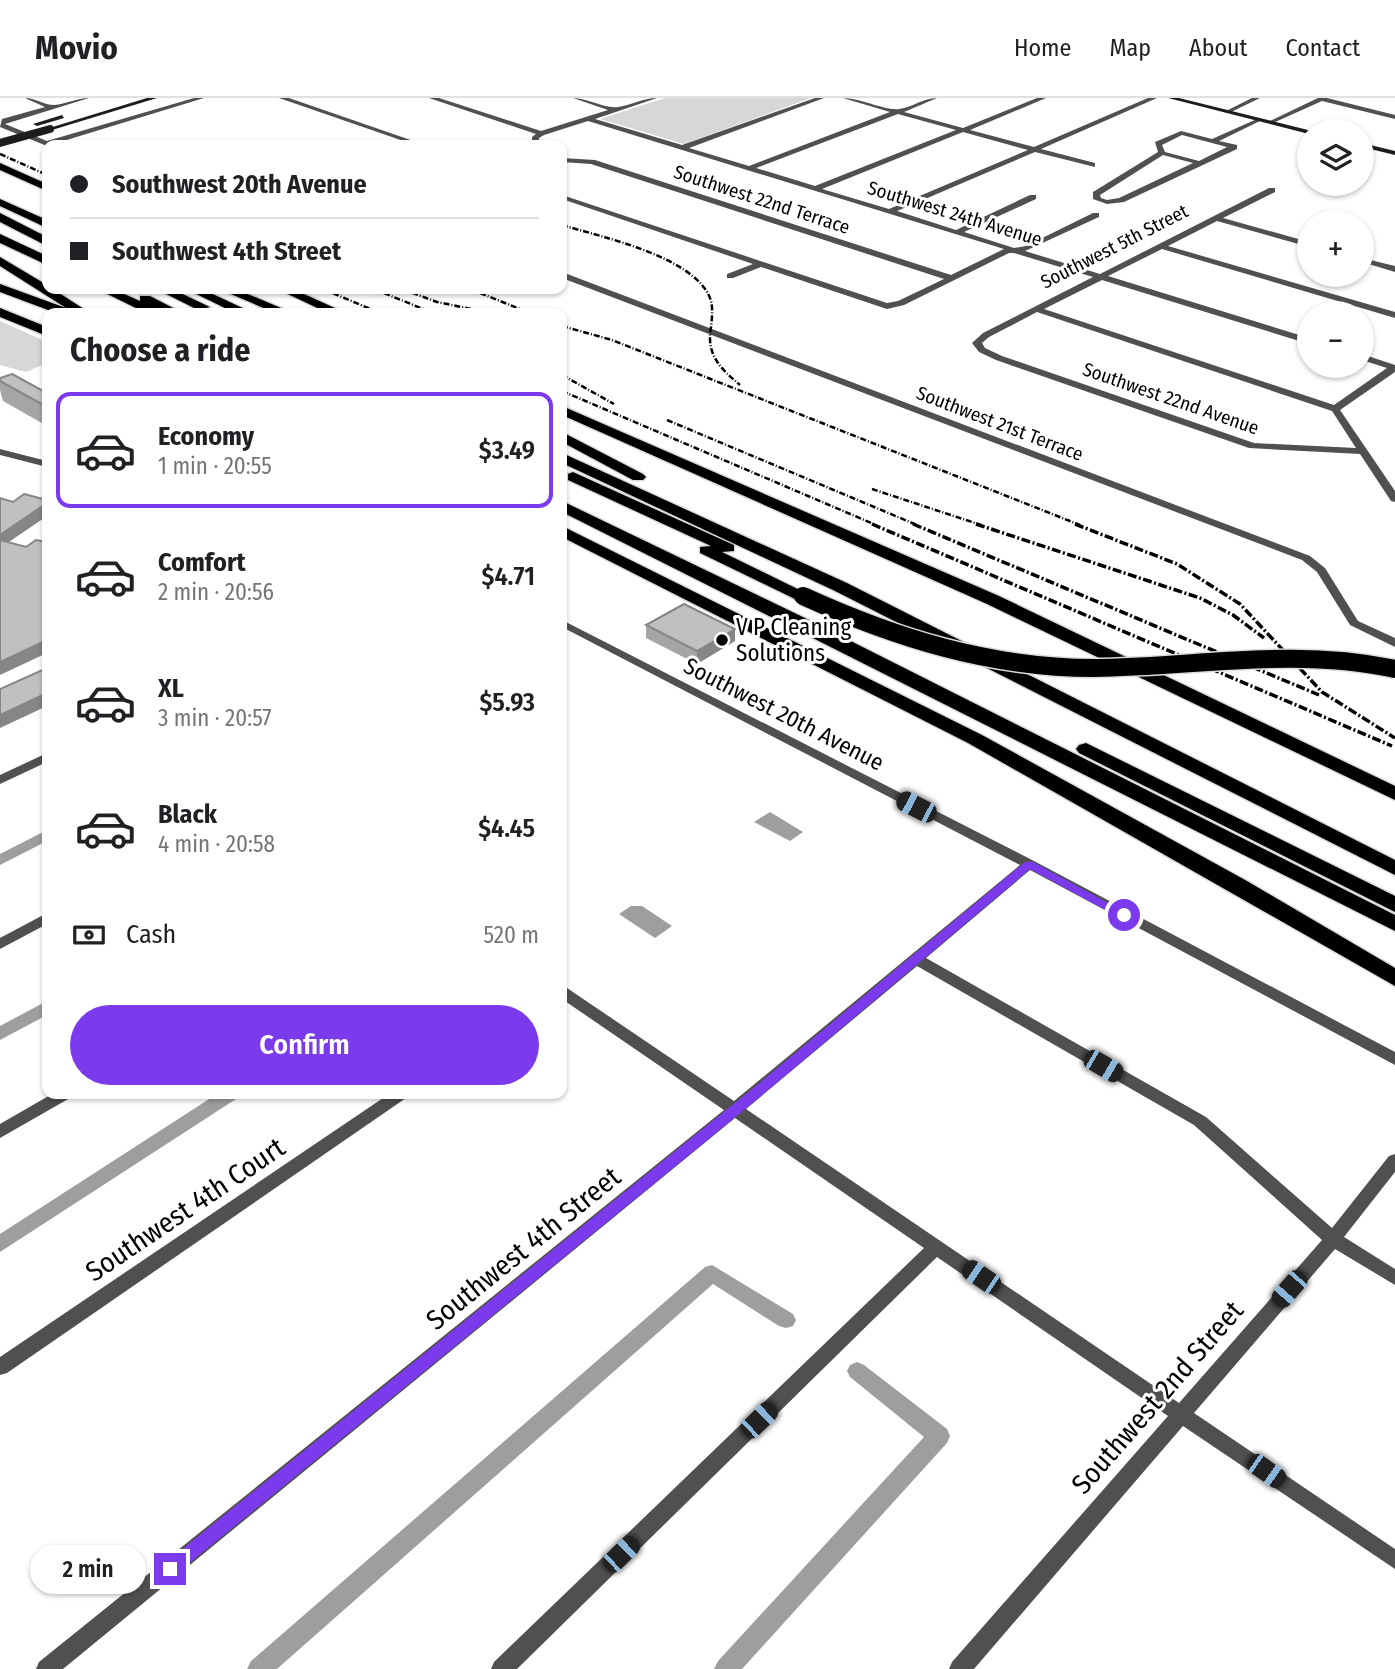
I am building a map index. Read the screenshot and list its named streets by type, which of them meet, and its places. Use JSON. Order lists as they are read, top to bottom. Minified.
{"streets":{"street":["Southwest 22nd Terrace","Southwest 24th Avenue","Southwest 5th Street","Southwest 22nd Avenue","Southwest 21st Terrace","Southwest 20th Avenue","Southwest 4th Court","Southwest 4th Street","Southwest 2nd Street"]},"crossings":[["Southwest 24th Avenue","Southwest 5th Street"],["Southwest 5th Street","Southwest 22nd Avenue"],["Southwest 20th Avenue","Southwest 4th Street"]],"places":["V P Cleaning Solutions"],"page":{"header":"Movio","nav":["Home","Map","About","Contact"],"map_buttons":["+","−"],"banner":["Southwest 20th Avenue","Southwest 4th Street"],"heading":"Choose a ride","list":[{"name":"Economy","note":"1 min · 20:55","value":"$3.49"},{"name":"Comfort","note":"2 min · 20:56","value":"$4.71"},{"name":"XL","note":"3 min · 20:57","value":"$5.93"},{"name":"Black","note":"4 min · 20:58","value":"$4.45"}],"pay":["Cash","520 m"],"buttons":"Confirm","bubble":"2 min"}}
